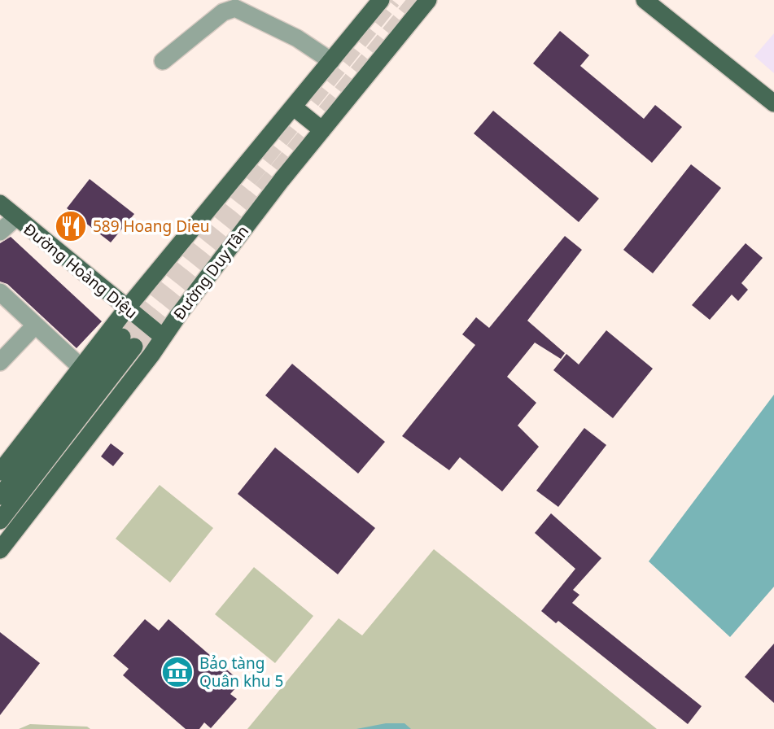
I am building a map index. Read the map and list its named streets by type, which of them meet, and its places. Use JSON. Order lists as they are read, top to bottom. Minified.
{"streets":{"main road":["Đường Hoàng Diệu","Đường Duy Tân"]},"crossings":[["Đường Hoàng Diệu","Đường Duy Tân"]],"places":{"restaurant":["589 Hoang Dieu"],"museum":["Bảo tàng Quân khu 5"]}}
